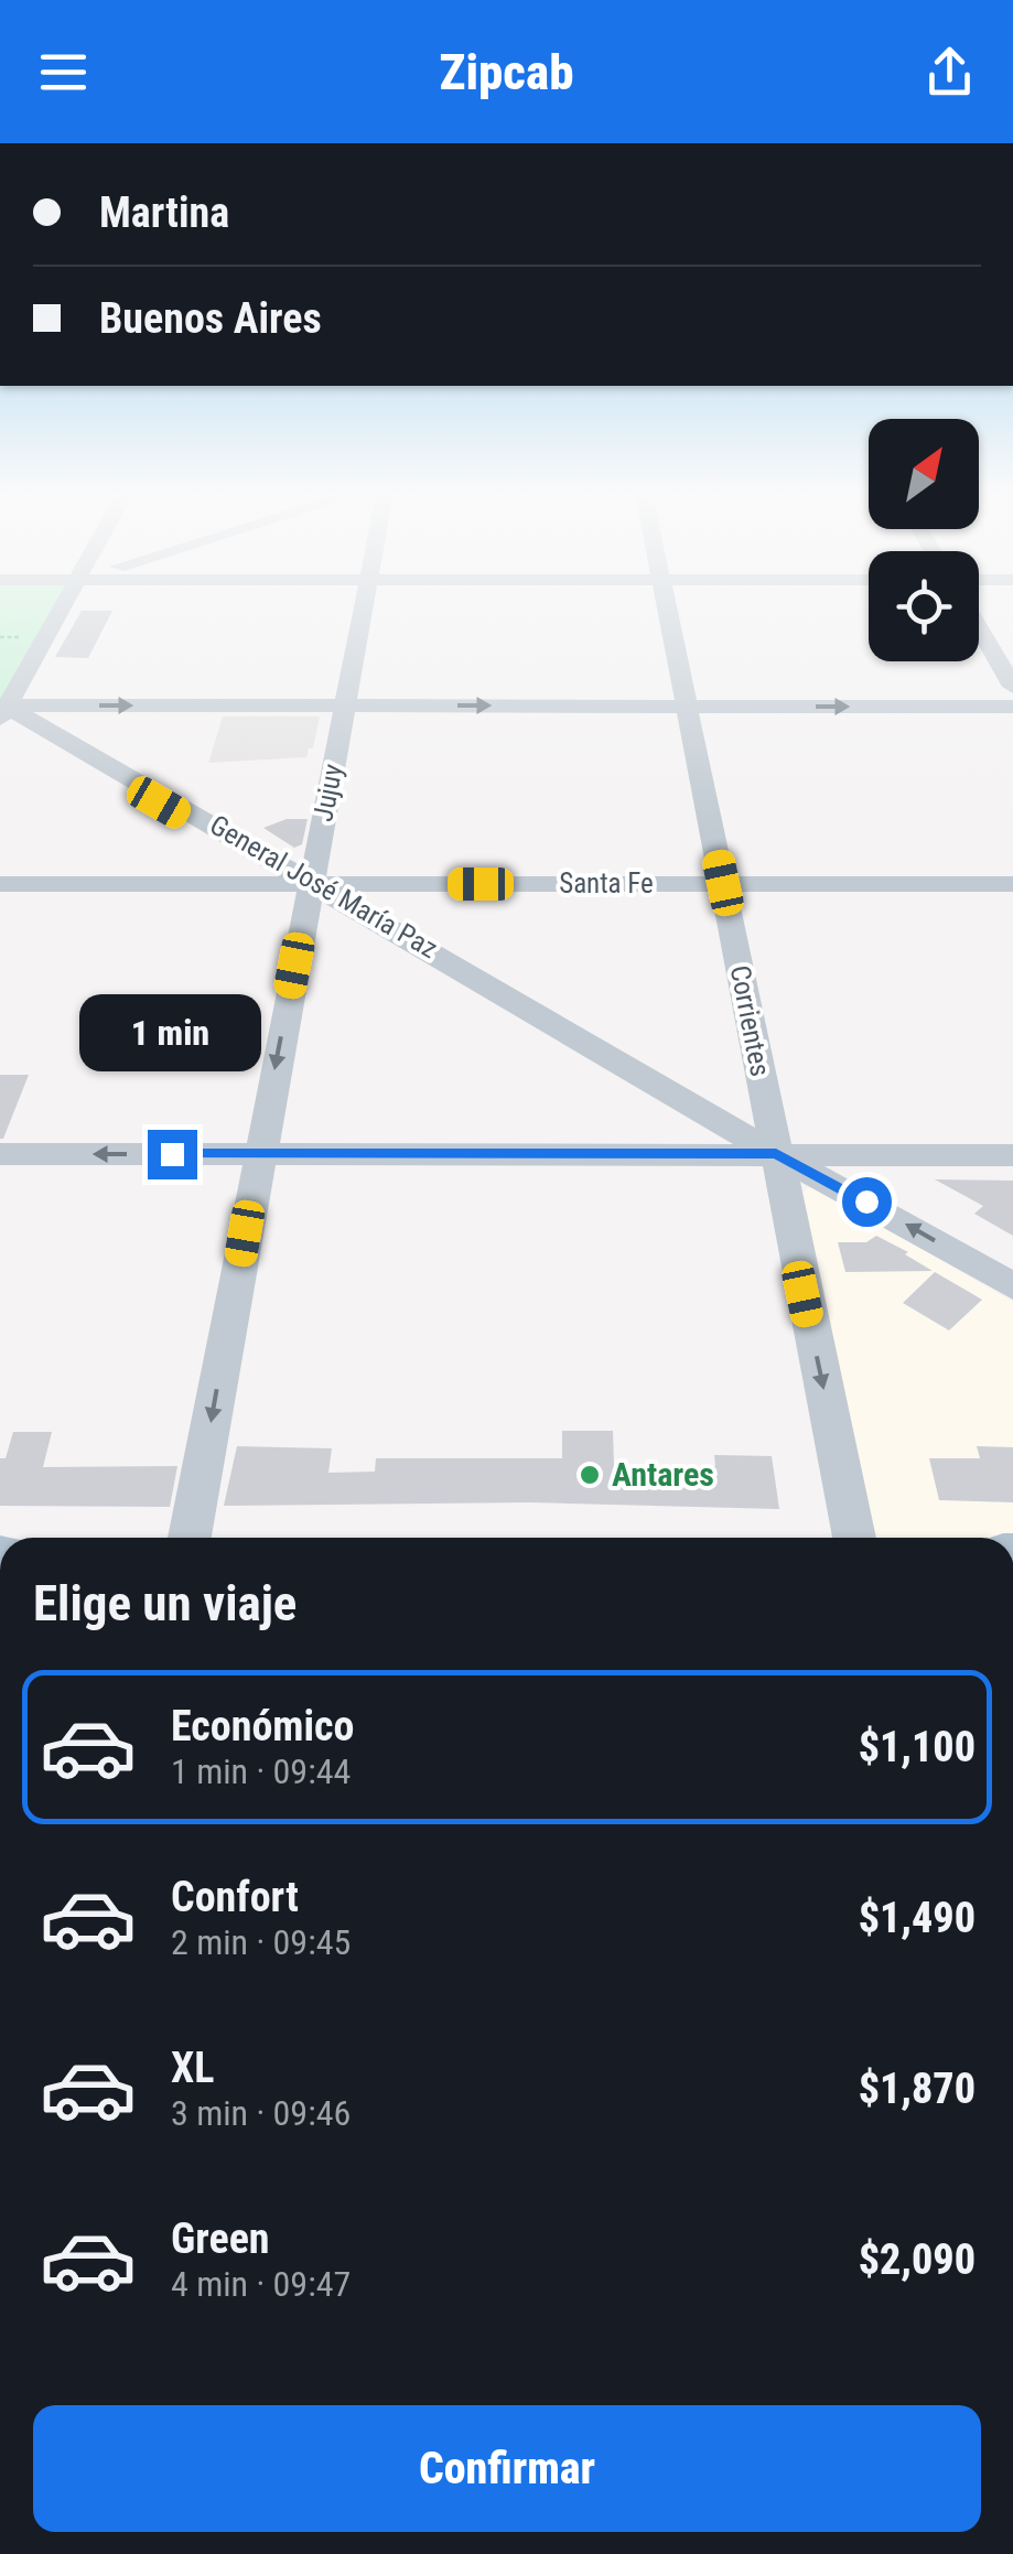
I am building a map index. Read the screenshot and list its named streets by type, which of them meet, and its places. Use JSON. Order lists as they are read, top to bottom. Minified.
{"streets":{"street":["Jujuy","Santa Fe","General José María Paz","Corrientes"]},"crossings":[["Jujuy","Santa Fe"],["Jujuy","General José María Paz"],["Santa Fe","General José María Paz"],["Santa Fe","Corrientes"],["General José María Paz","Corrientes"]],"one_way":["Jujuy","Corrientes"],"places":["Antares"],"north":"top right","page":{"header":"Zipcab","banner":["Martina","Buenos Aires"],"bubble":"1 min","heading":"Elige un viaje","list":[{"name":"Económico","note":"1 min · 09:44","value":"$1,100"},{"name":"Confort","note":"2 min · 09:45","value":"$1,490"},{"name":"XL","note":"3 min · 09:46","value":"$1,870"},{"name":"Green","note":"4 min · 09:47","value":"$2,090"}],"buttons":"Confirmar"}}
